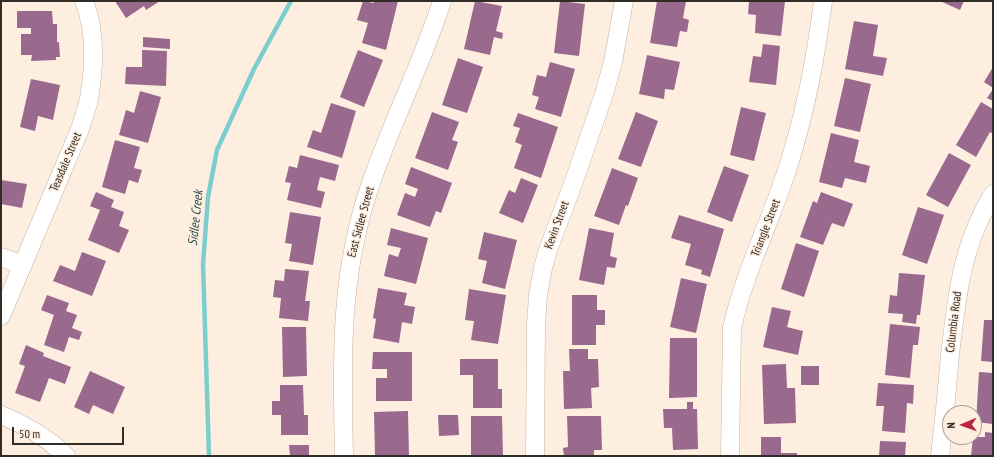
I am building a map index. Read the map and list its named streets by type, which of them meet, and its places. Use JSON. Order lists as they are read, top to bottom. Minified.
{"streets":{"street":["Teasdale Street","East Sidlee Street","Kevin Street","Triangle Street","Columbia Road"]},"water":["Sidlee Creek"],"scale_bar":"50 m","north":"left"}
